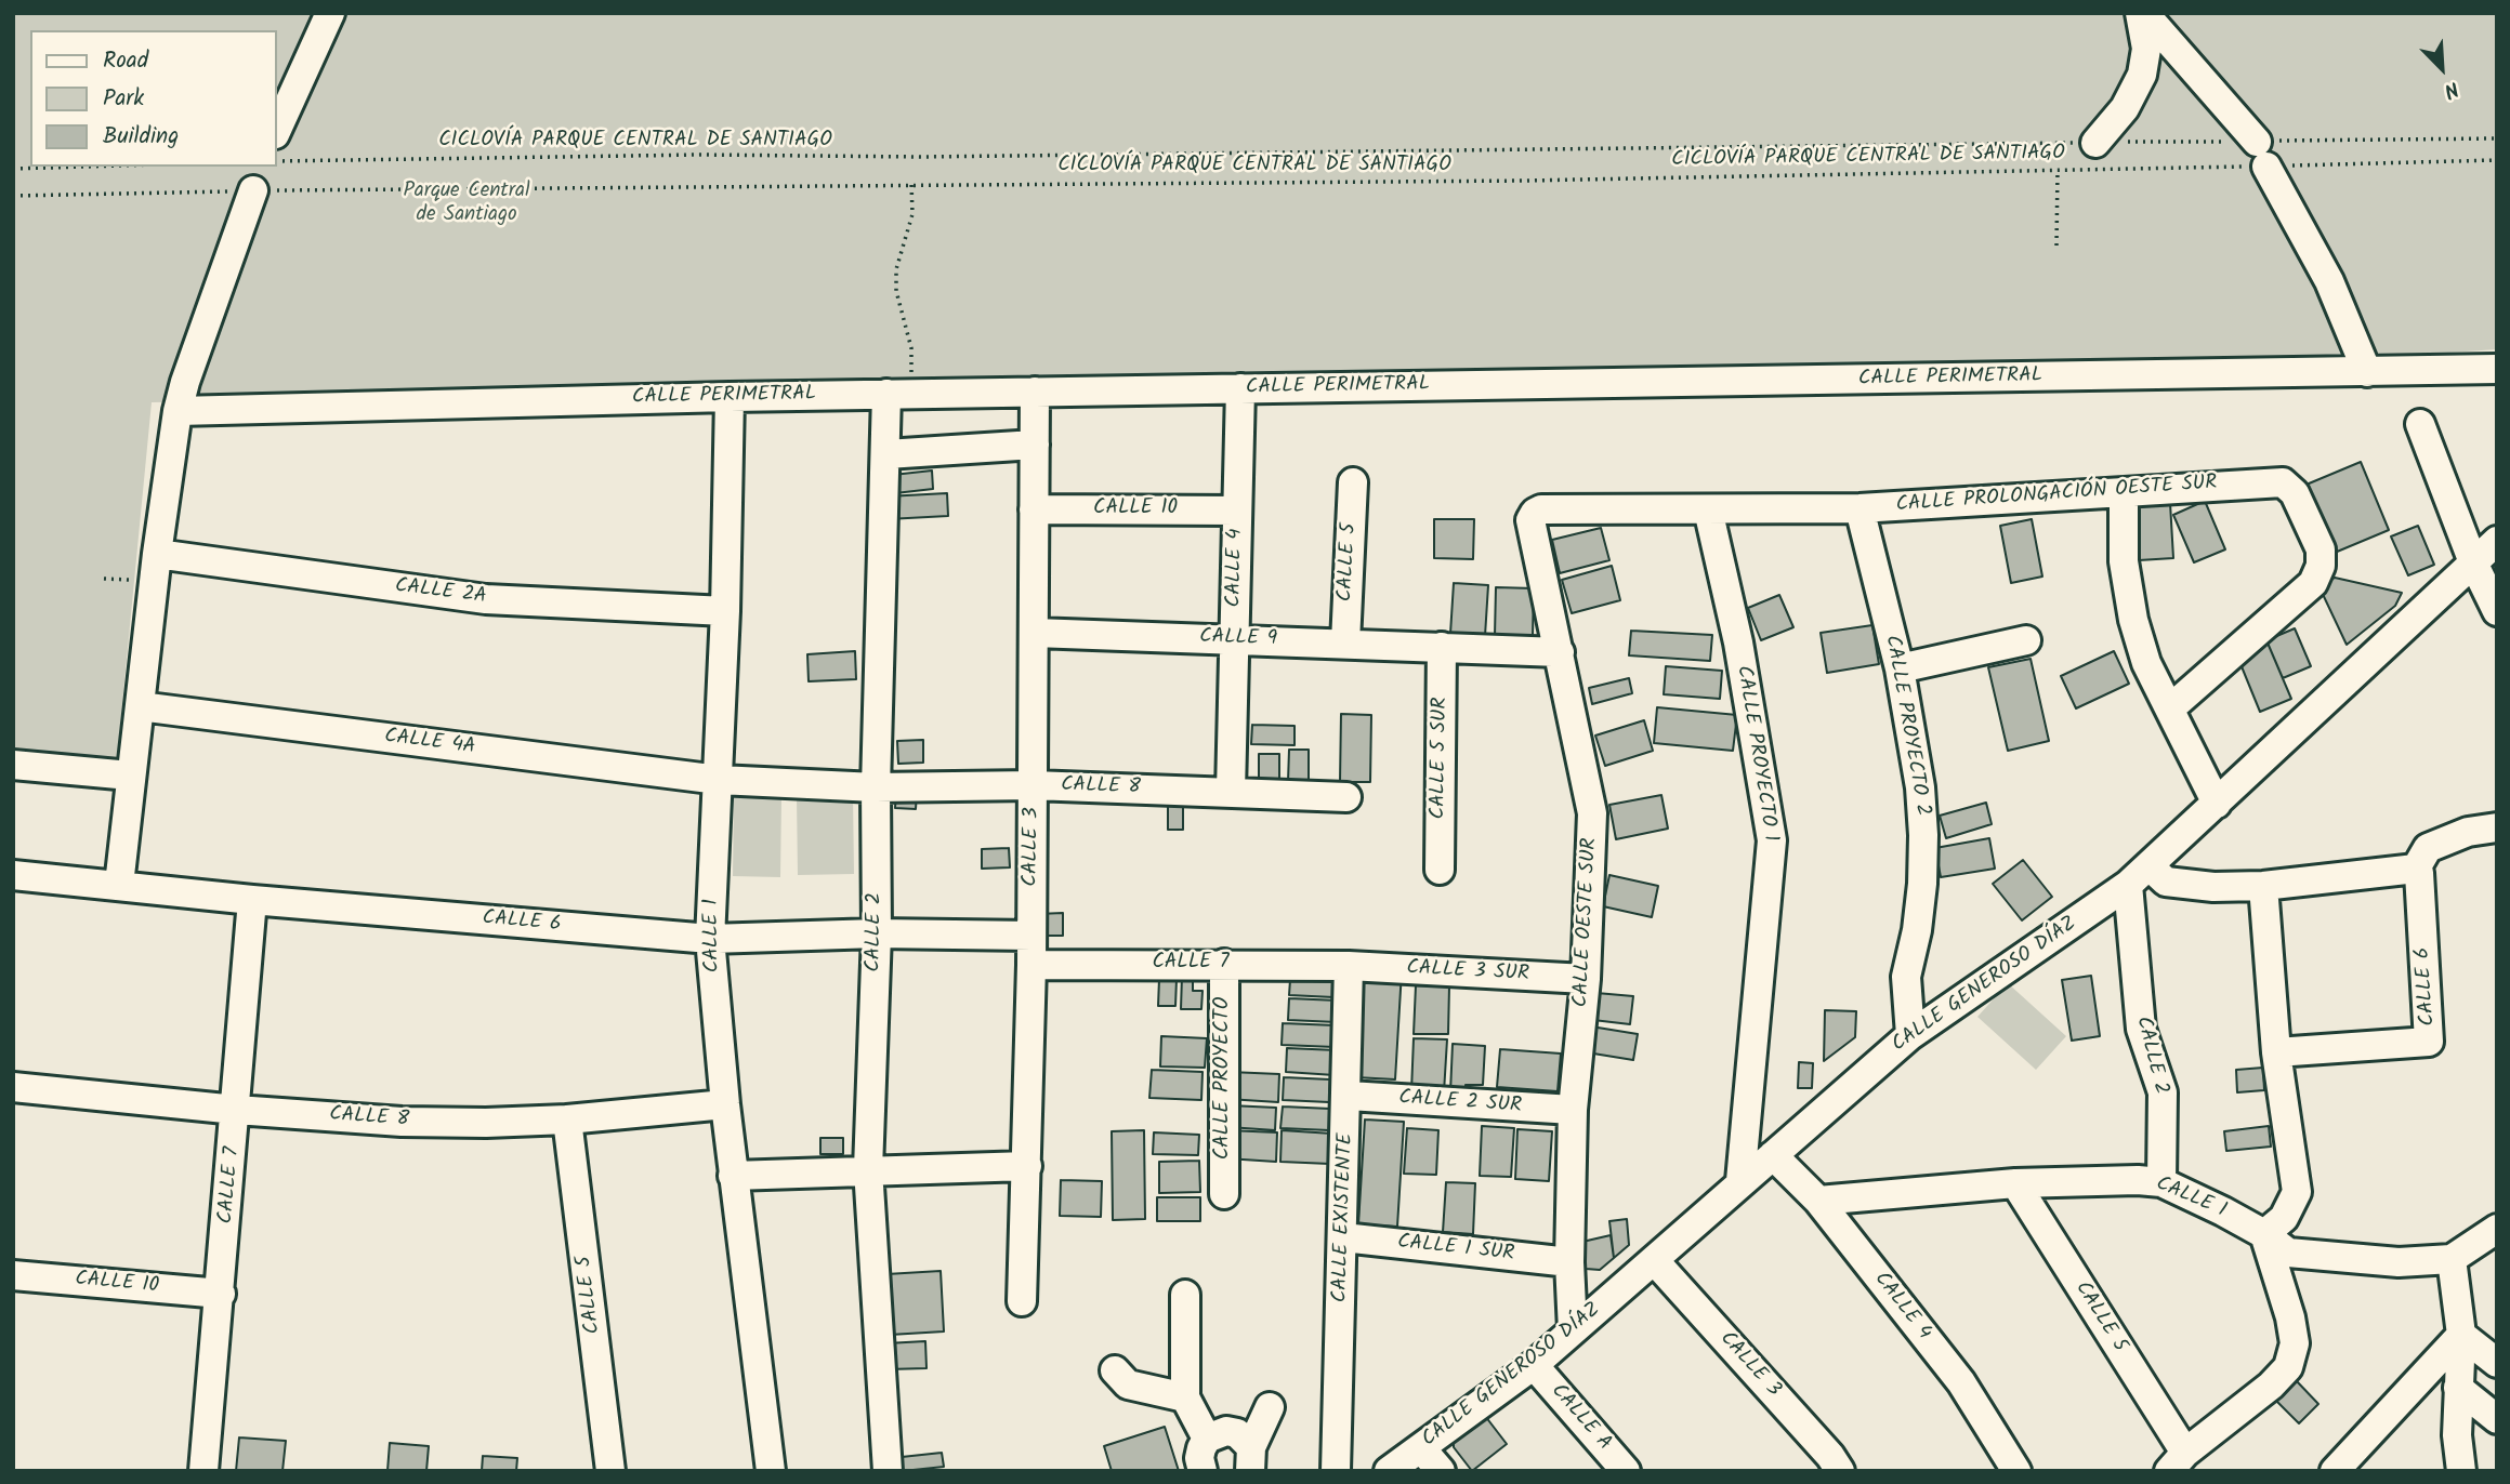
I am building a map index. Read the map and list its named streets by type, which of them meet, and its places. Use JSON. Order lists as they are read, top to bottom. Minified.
{"streets":{"street":["CALLE PERIMETRAL","CALLE PROLONGACIÓN OESTE SUR","CALLE 10","CALLE 5","CALLE 4","CALLE 2A","CALLE 9","CALLE PROYECTO 2","CALLE 4A","CALLE PROYECTO 1","CALLE 5 SUR","CALLE 8","CALLE 3","CALLE 6","CALLE OESTE SUR","CALLE 2","CALLE 1","CALLE 7","CALLE 3 SUR","CALLE GENEROSO DÍAZ","CALLE PROYECTO","CALLE 2 SUR","CALLE EXISTENTE","CALLE 1 SUR","CALLE A"],"path":["CICLOVÍA PARQUE CENTRAL DE SANTIAGO"]},"crossings":[["CALLE PERIMETRAL","CALLE 4"],["CALLE PERIMETRAL","CALLE 3"],["CALLE PERIMETRAL","CALLE 2"],["CALLE PERIMETRAL","CALLE 1"],["CALLE PROLONGACIÓN OESTE SUR","CALLE PROYECTO 2"],["CALLE PROLONGACIÓN OESTE SUR","CALLE PROYECTO 1"],["CALLE PROLONGACIÓN OESTE SUR","CALLE OESTE SUR"],["CALLE 10","CALLE 4"],["CALLE 10","CALLE 3"],["CALLE 10","CALLE 7"],["CALLE 5","CALLE 9"],["CALLE 5","CALLE 8"],["CALLE 5","CALLE 1"],["CALLE 4","CALLE 9"],["CALLE 4","CALLE 8"],["CALLE 4","CALLE 1"],["CALLE 4","CALLE GENEROSO DÍAZ"],["CALLE 2A","CALLE 1"],["CALLE 9","CALLE 5 SUR"],["CALLE 9","CALLE 3"],["CALLE 9","CALLE OESTE SUR"],["CALLE PROYECTO 2","CALLE GENEROSO DÍAZ"],["CALLE 4A","CALLE 8"],["CALLE 4A","CALLE 1"],["CALLE PROYECTO 1","CALLE GENEROSO DÍAZ"],["CALLE 8","CALLE 3"],["CALLE 8","CALLE 2"],["CALLE 8","CALLE 1"],["CALLE 8","CALLE 7"],["CALLE 3","CALLE 6"],["CALLE 3","CALLE 7"],["CALLE 3","CALLE GENEROSO DÍAZ"],["CALLE 6","CALLE 2"],["CALLE 6","CALLE 1"],["CALLE 6","CALLE 7"],["CALLE OESTE SUR","CALLE 3 SUR"],["CALLE OESTE SUR","CALLE GENEROSO DÍAZ"],["CALLE OESTE SUR","CALLE 2 SUR"],["CALLE OESTE SUR","CALLE 1 SUR"],["CALLE 2","CALLE 1"],["CALLE 2","CALLE GENEROSO DÍAZ"],["CALLE 7","CALLE 3 SUR"],["CALLE 7","CALLE PROYECTO"],["CALLE 7","CALLE EXISTENTE"],["CALLE 3 SUR","CALLE EXISTENTE"],["CALLE GENEROSO DÍAZ","CALLE A"],["CALLE 2 SUR","CALLE EXISTENTE"],["CALLE EXISTENTE","CALLE 1 SUR"]],"parks":["Parque Central de Santiago"],"legend":["Road","Park","Building"],"north":"bottom right"}
